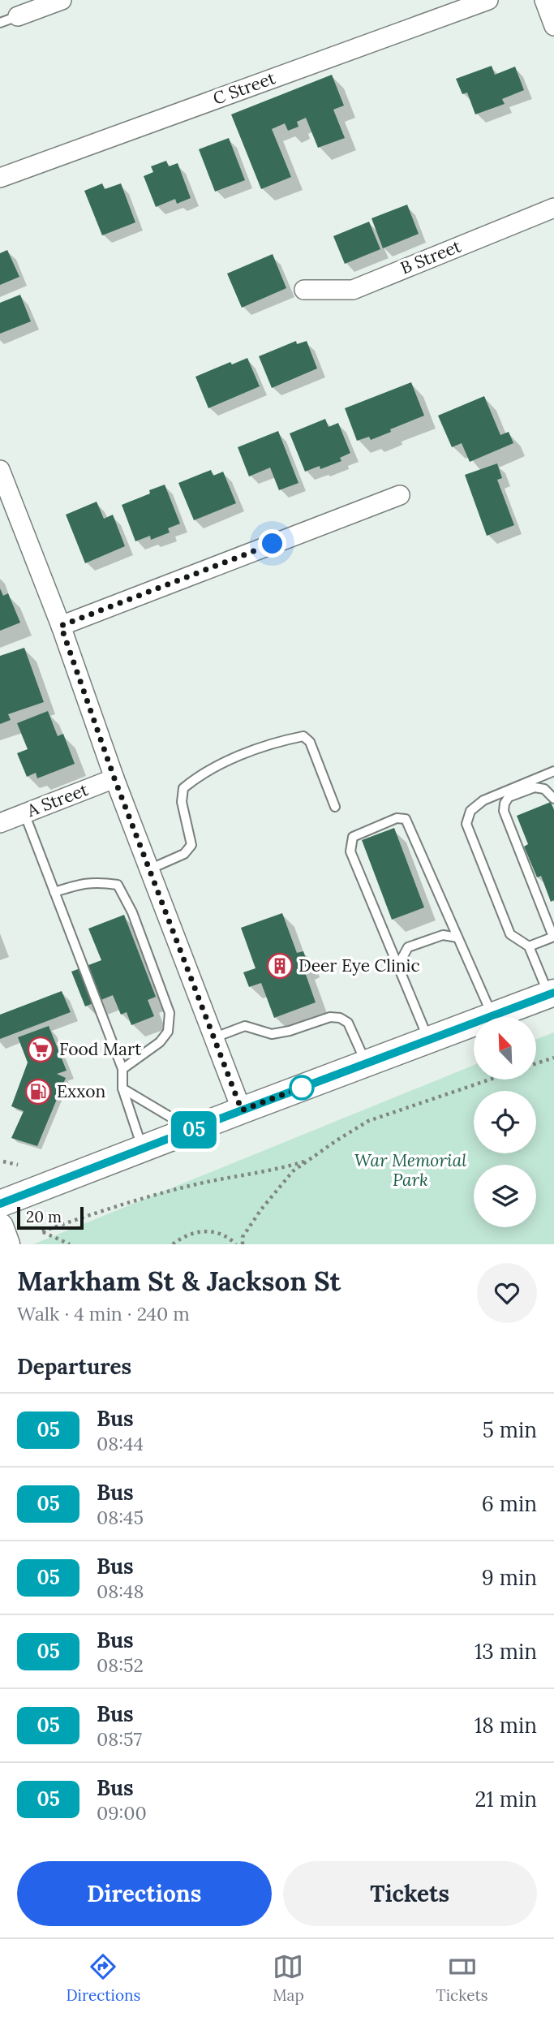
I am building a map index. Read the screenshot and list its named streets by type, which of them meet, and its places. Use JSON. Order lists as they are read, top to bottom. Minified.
{"streets":{"street":["C Street","B Street","A Street"]},"parks":["War Memorial Park"],"places":{"building":["Deer Eye Clinic"],"supermarket":["Food Mart"],"fuel station":["Exxon"]},"lines":["bus line 05"],"scale_bar":"20 m","north":"top left","page":{"on_map":"05","scale":"20 m","heading":[["Markham St & Jackson St","Walk · 4 min · 240 m"],"Departures"],"list":[{"mark":"05","name":"Bus","note":"08:44","value":"5 min"},{"mark":"05","name":"Bus","note":"08:45","value":"6 min"},{"mark":"05","name":"Bus","note":"08:48","value":"9 min"},{"mark":"05","name":"Bus","note":"08:52","value":"13 min"},{"mark":"05","name":"Bus","note":"08:57","value":"18 min"},{"mark":"05","name":"Bus","note":"09:00","value":"21 min"}],"buttons":["Directions","Tickets"],"tabs":["Directions","Map","Tickets"]}}
